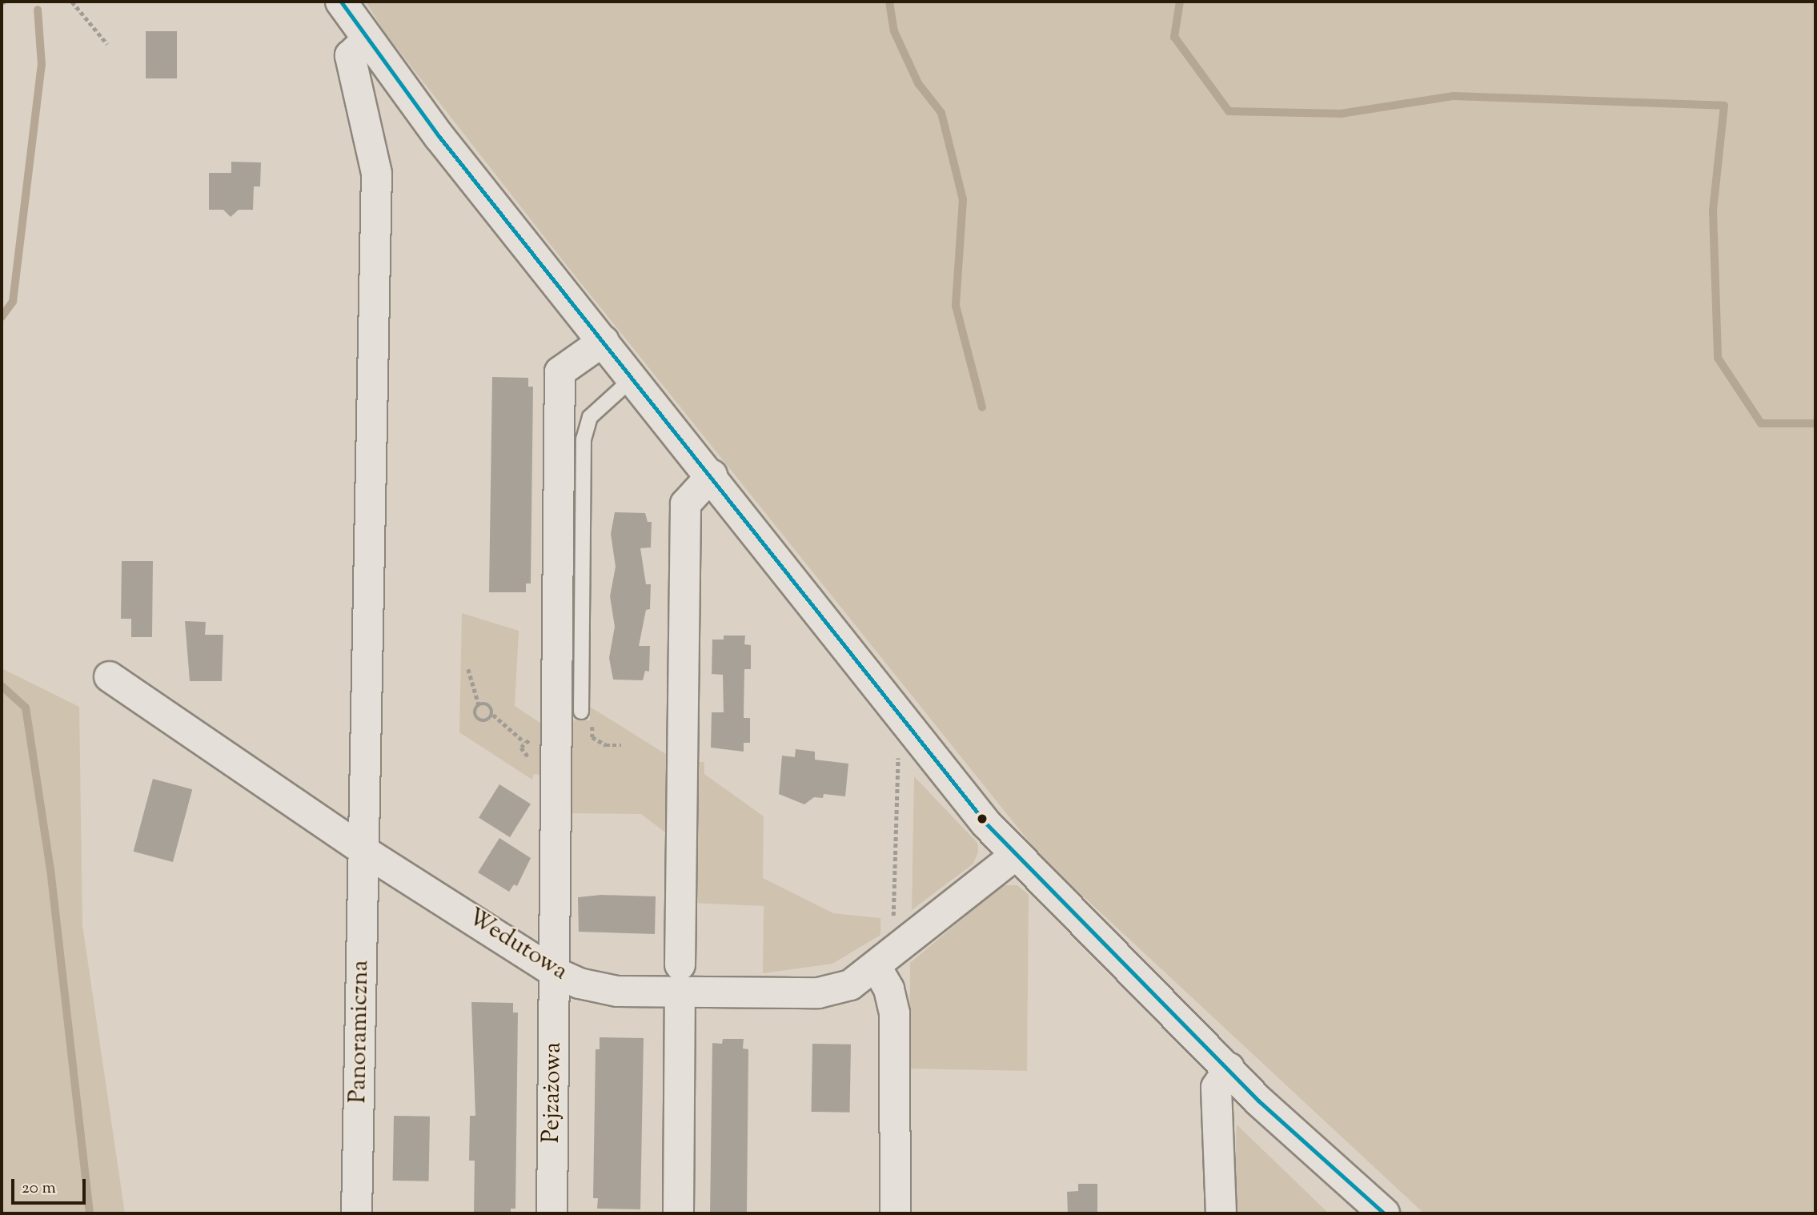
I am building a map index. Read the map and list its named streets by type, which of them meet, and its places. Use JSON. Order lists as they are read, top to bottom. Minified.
{"streets":{"street":["Wedutowa","Panoramiczna","Pejzażowa"]},"crossings":[["Wedutowa","Panoramiczna"],["Wedutowa","Pejzażowa"]],"scale_bar":"20 m"}
